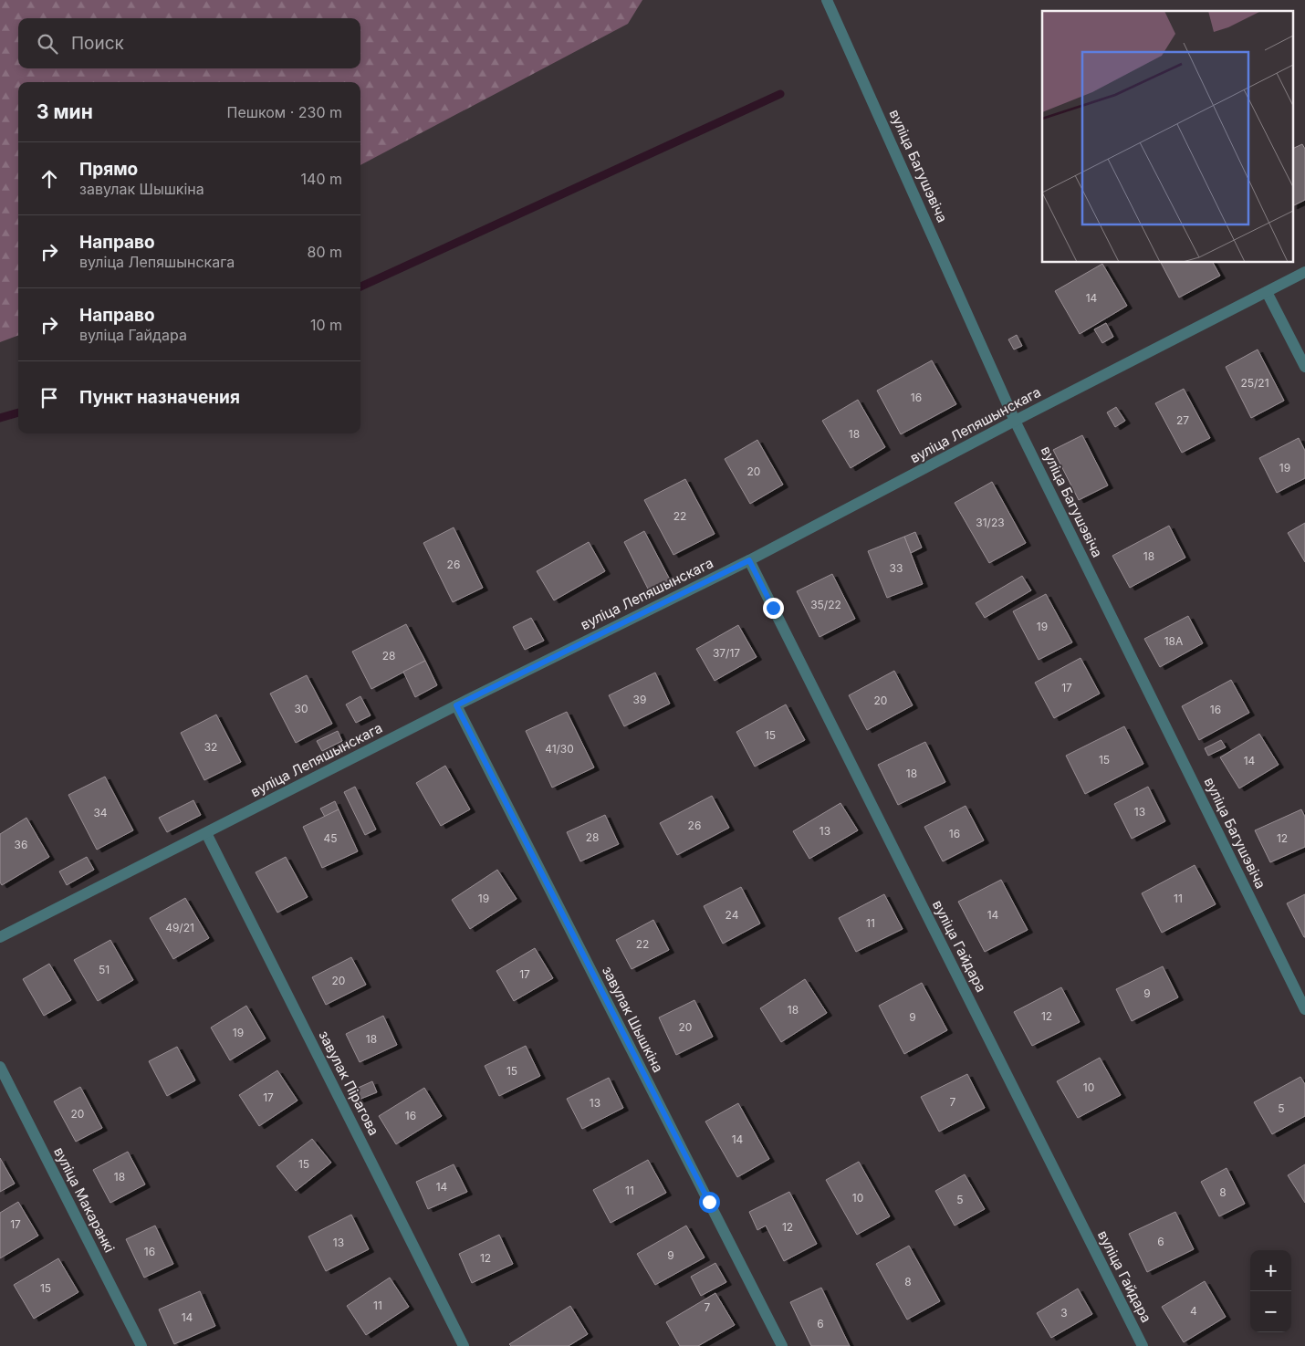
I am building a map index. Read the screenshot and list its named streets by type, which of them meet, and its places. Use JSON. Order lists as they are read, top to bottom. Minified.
{"streets":{"street":["вуліца Багушэвіча","вуліца Лепяшынскага","вуліца Гайдара","завулак Шышкіна","завулак Пірагова","вуліца Макаранкі"]},"crossings":[["вуліца Багушэвіча","вуліца Лепяшынскага"],["вуліца Лепяшынскага","вуліца Гайдара"],["вуліца Лепяшынскага","завулак Шышкіна"],["вуліца Лепяшынскага","завулак Пірагова"]],"house_numbers":["14","25/21","16","27","18","19","20","22","31/23","18","26","33","35/22","19","18А","37/17","28","17","39","20","30","16","15","32","41/30","15","14","18","13","34","26","13","16","28","45","12","36","19","11","24","14","11","49/21","22","51","17","20","9","18","12","9","20","19","18","15","10","17","7","13","5","20","16","14","15","18","14","11","8","10","5","17","12","6","13","16","9","12","8","15","11","7","4","3","14","6"],"page":{"search":"Поиск","heading":["3 мин","Пешком · 230 m"],"list":[["Прямо","завулак Шышкіна","140 m"],["Направо","вуліца Лепяшынскага","80 m"],["Направо","вуліца Гайдара","10 m"],"Пункт назначения"],"map_buttons":["+","−"]}}
